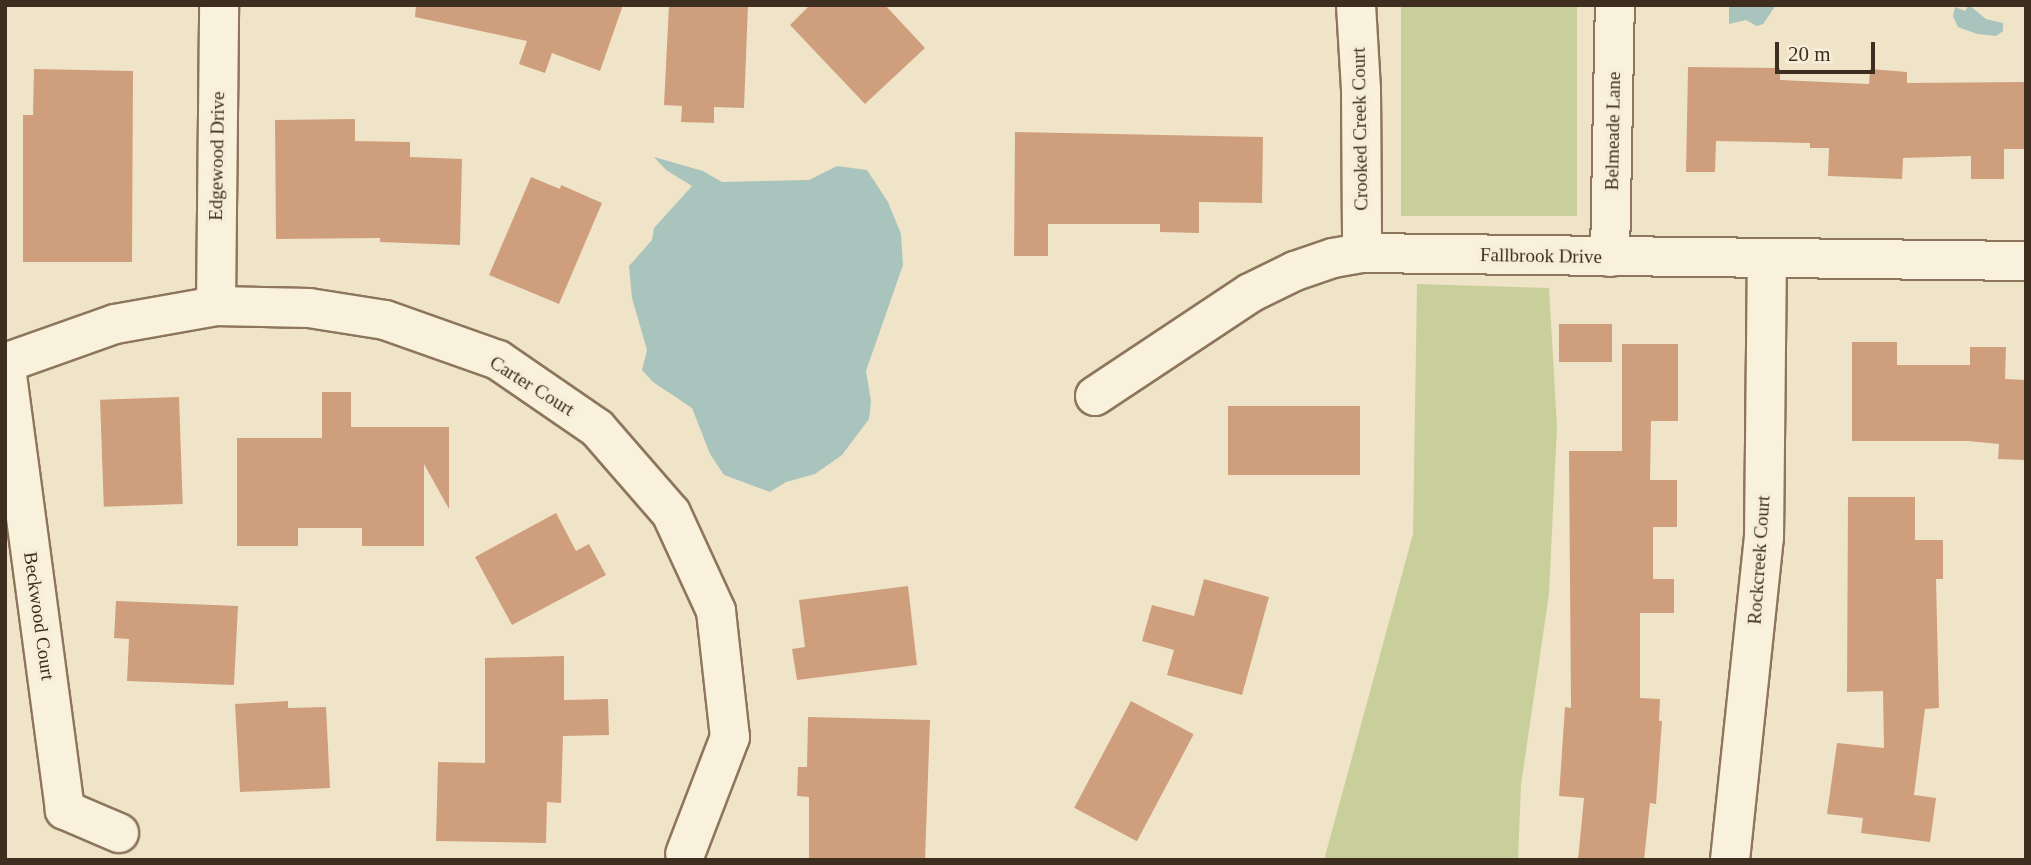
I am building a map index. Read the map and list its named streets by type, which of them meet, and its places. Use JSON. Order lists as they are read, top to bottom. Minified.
{"streets":{"street":["Crooked Creek Court","Belmeade Lane","Edgewood Drive","Fallbrook Drive","Carter Court","Rockcreek Court","Beckwood Court"]},"crossings":[["Crooked Creek Court","Fallbrook Drive"],["Belmeade Lane","Fallbrook Drive"],["Edgewood Drive","Carter Court"],["Fallbrook Drive","Rockcreek Court"],["Carter Court","Beckwood Court"]],"scale_bar":"20 m"}
